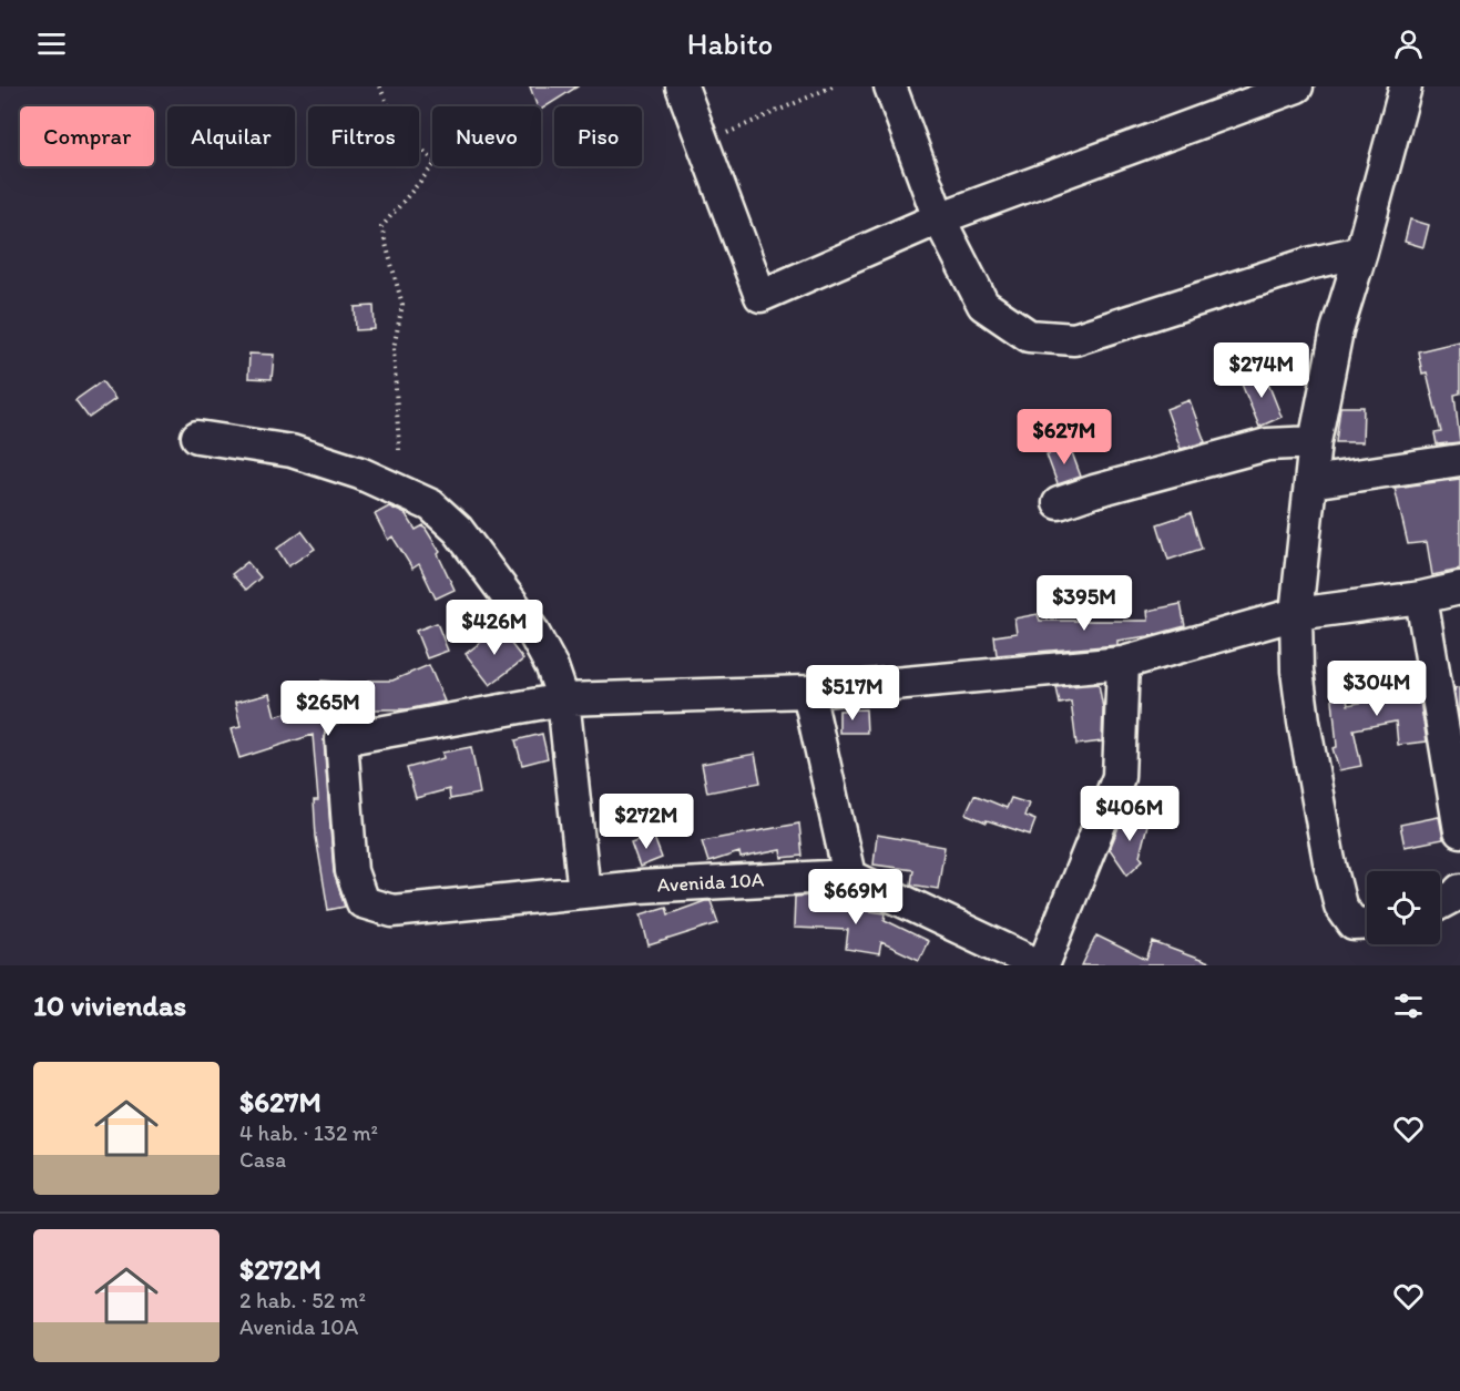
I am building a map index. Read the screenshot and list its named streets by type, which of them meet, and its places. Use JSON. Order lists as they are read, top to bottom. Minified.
{"streets":{"street":["Avenida 10A"]},"page":{"header":"Habito","chip":["Comprar","Alquilar","Filtros","Nuevo","Piso"],"price":["$274M","$627M","$395M","$426M","$304M","$517M","$265M","$406M","$272M","$669M"],"heading":"10 viviendas","list":[{"name":"$627M","note":"4 hab. · 132 m² · Casa"},{"name":"$272M","note":"2 hab. · 52 m² · Avenida 10A"}]}}
